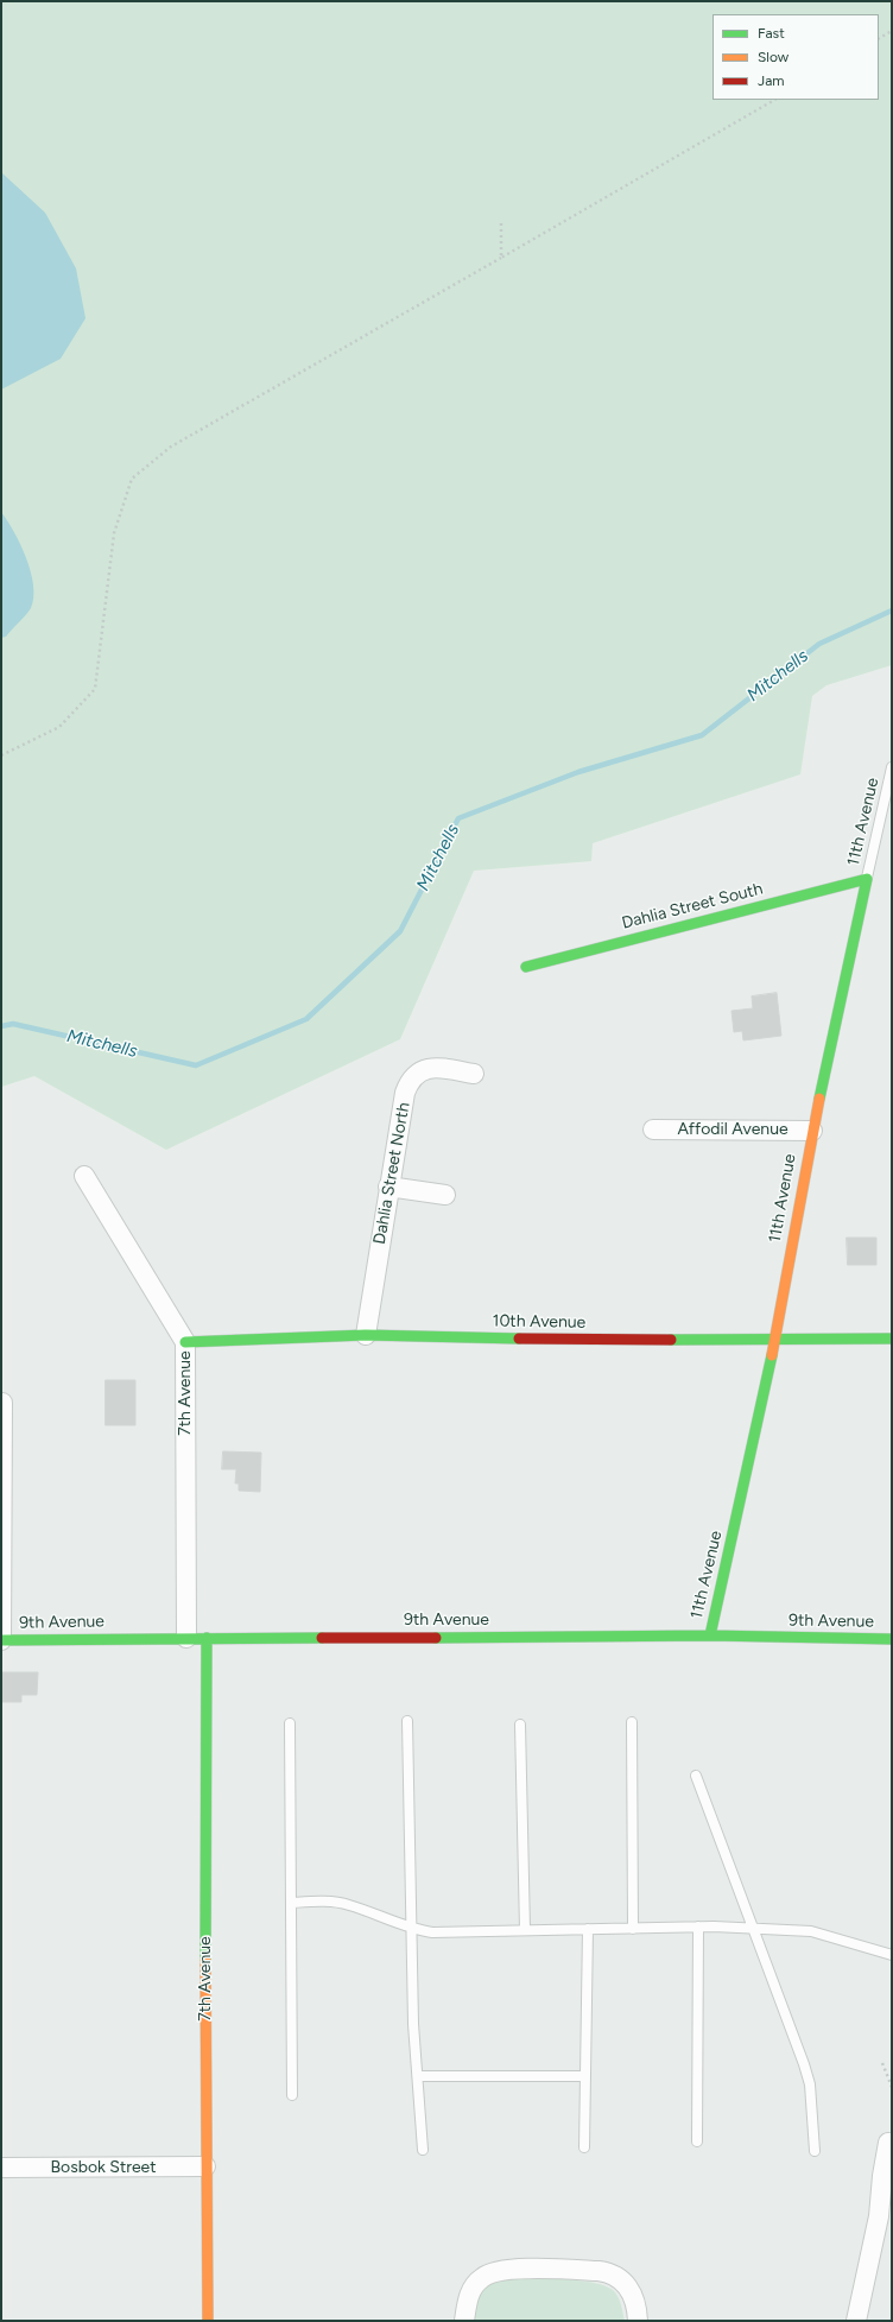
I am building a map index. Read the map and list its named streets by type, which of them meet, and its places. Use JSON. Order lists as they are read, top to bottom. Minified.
{"streets":{"street":["11th Avenue","Dahlia Street South","Affodil Avenue","Dahlia Street North","10th Avenue","7th Avenue","9th Avenue","Bosbok Street"]},"crossings":[["11th Avenue","Dahlia Street South"],["11th Avenue","Affodil Avenue"],["11th Avenue","10th Avenue"],["11th Avenue","9th Avenue"],["Dahlia Street North","10th Avenue"],["10th Avenue","7th Avenue"],["7th Avenue","9th Avenue"],["7th Avenue","Bosbok Street"]],"water":["Mitchells"],"legend":["Fast","Slow","Jam"]}
